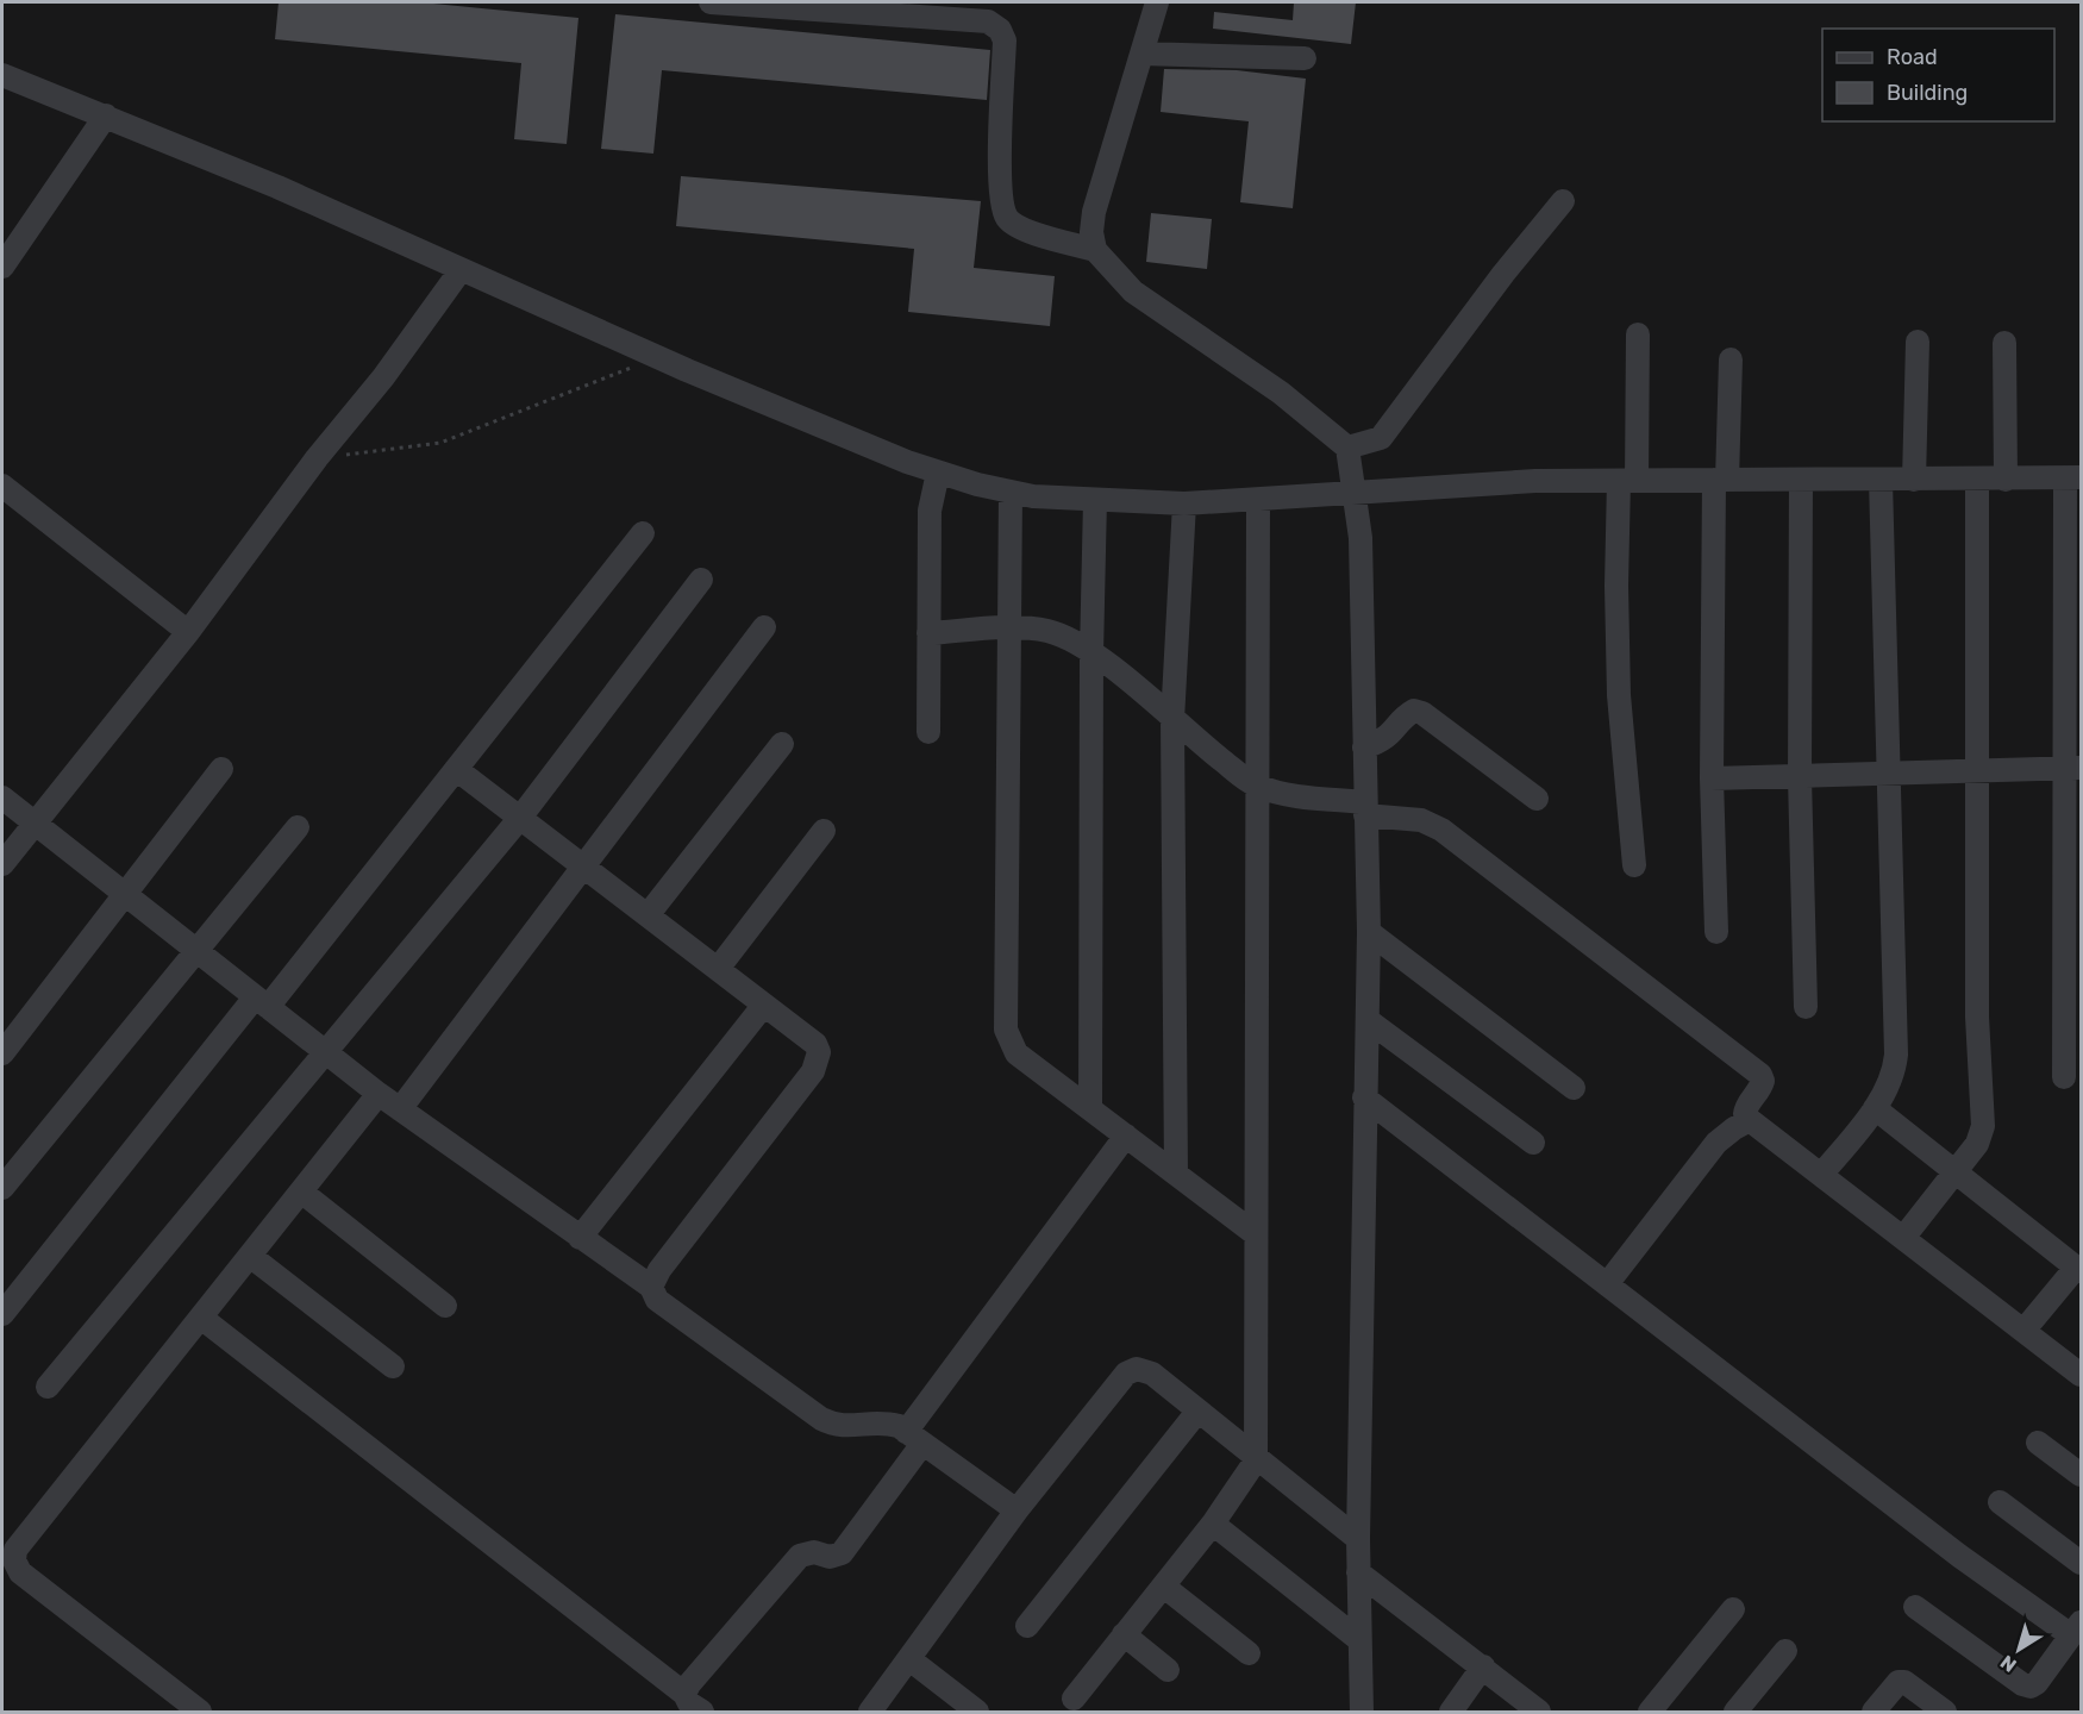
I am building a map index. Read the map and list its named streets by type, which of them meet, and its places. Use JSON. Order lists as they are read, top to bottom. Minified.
{"legend":["Road","Building"],"north":"bottom left"}
